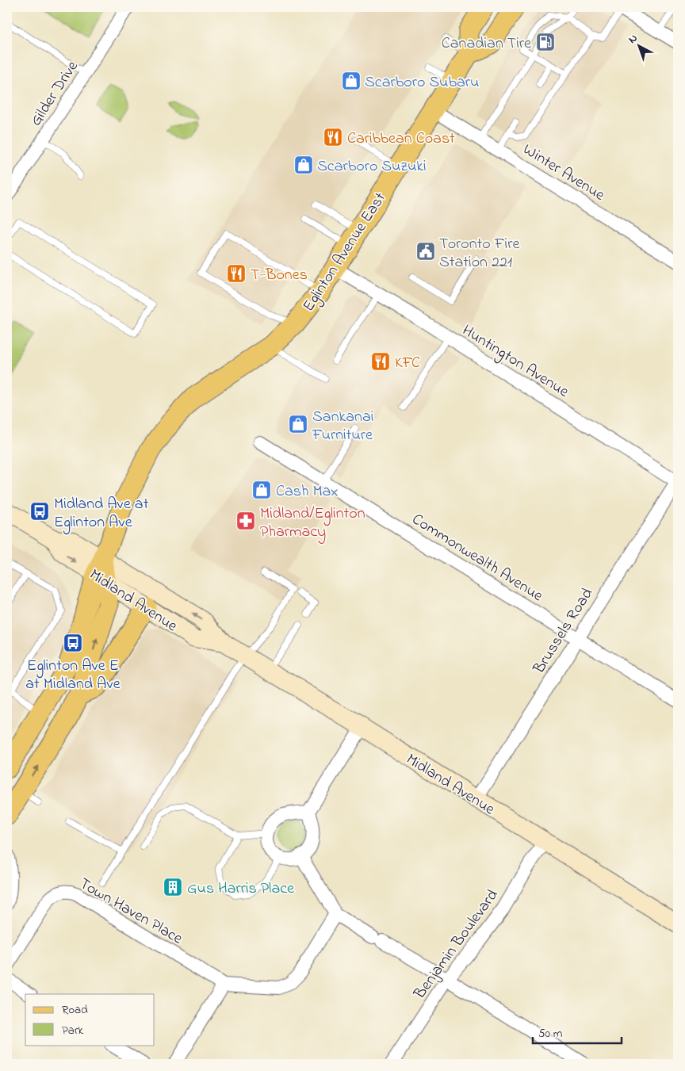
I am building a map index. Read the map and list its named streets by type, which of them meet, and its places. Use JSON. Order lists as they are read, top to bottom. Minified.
{"streets":{"main road":["Eglinton Avenue East","Midland Avenue"],"street":["Gilder Drive","Winter Avenue","Huntington Avenue","Commonwealth Avenue","Brussels Road","Town Haven Place","Benjamin Boulevard"]},"crossings":[["Winter Avenue","Eglinton Avenue East"],["Eglinton Avenue East","Huntington Avenue"],["Eglinton Avenue East","Midland Avenue"],["Huntington Avenue","Brussels Road"],["Commonwealth Avenue","Brussels Road"],["Midland Avenue","Brussels Road"],["Midland Avenue","Benjamin Boulevard"]],"places":{"fuel station":["Canadian Tire"],"shop":["Scarboro Subaru","Scarboro Suzuki","Sankanai Furniture","Cash Max"],"restaurant":["Caribbean Coast","T-Bones","KFC"],"public building":["Toronto Fire Station 221"],"bus stop":["Midland Ave at Eglinton Ave","Eglinton Ave E at Midland Ave"],"pharmacy":["Midland/Eglinton Pharmacy"],"building":["Gus Harris Place"]},"legend":["Road","Park"],"scale_bar":"50 m","north":"top left"}
